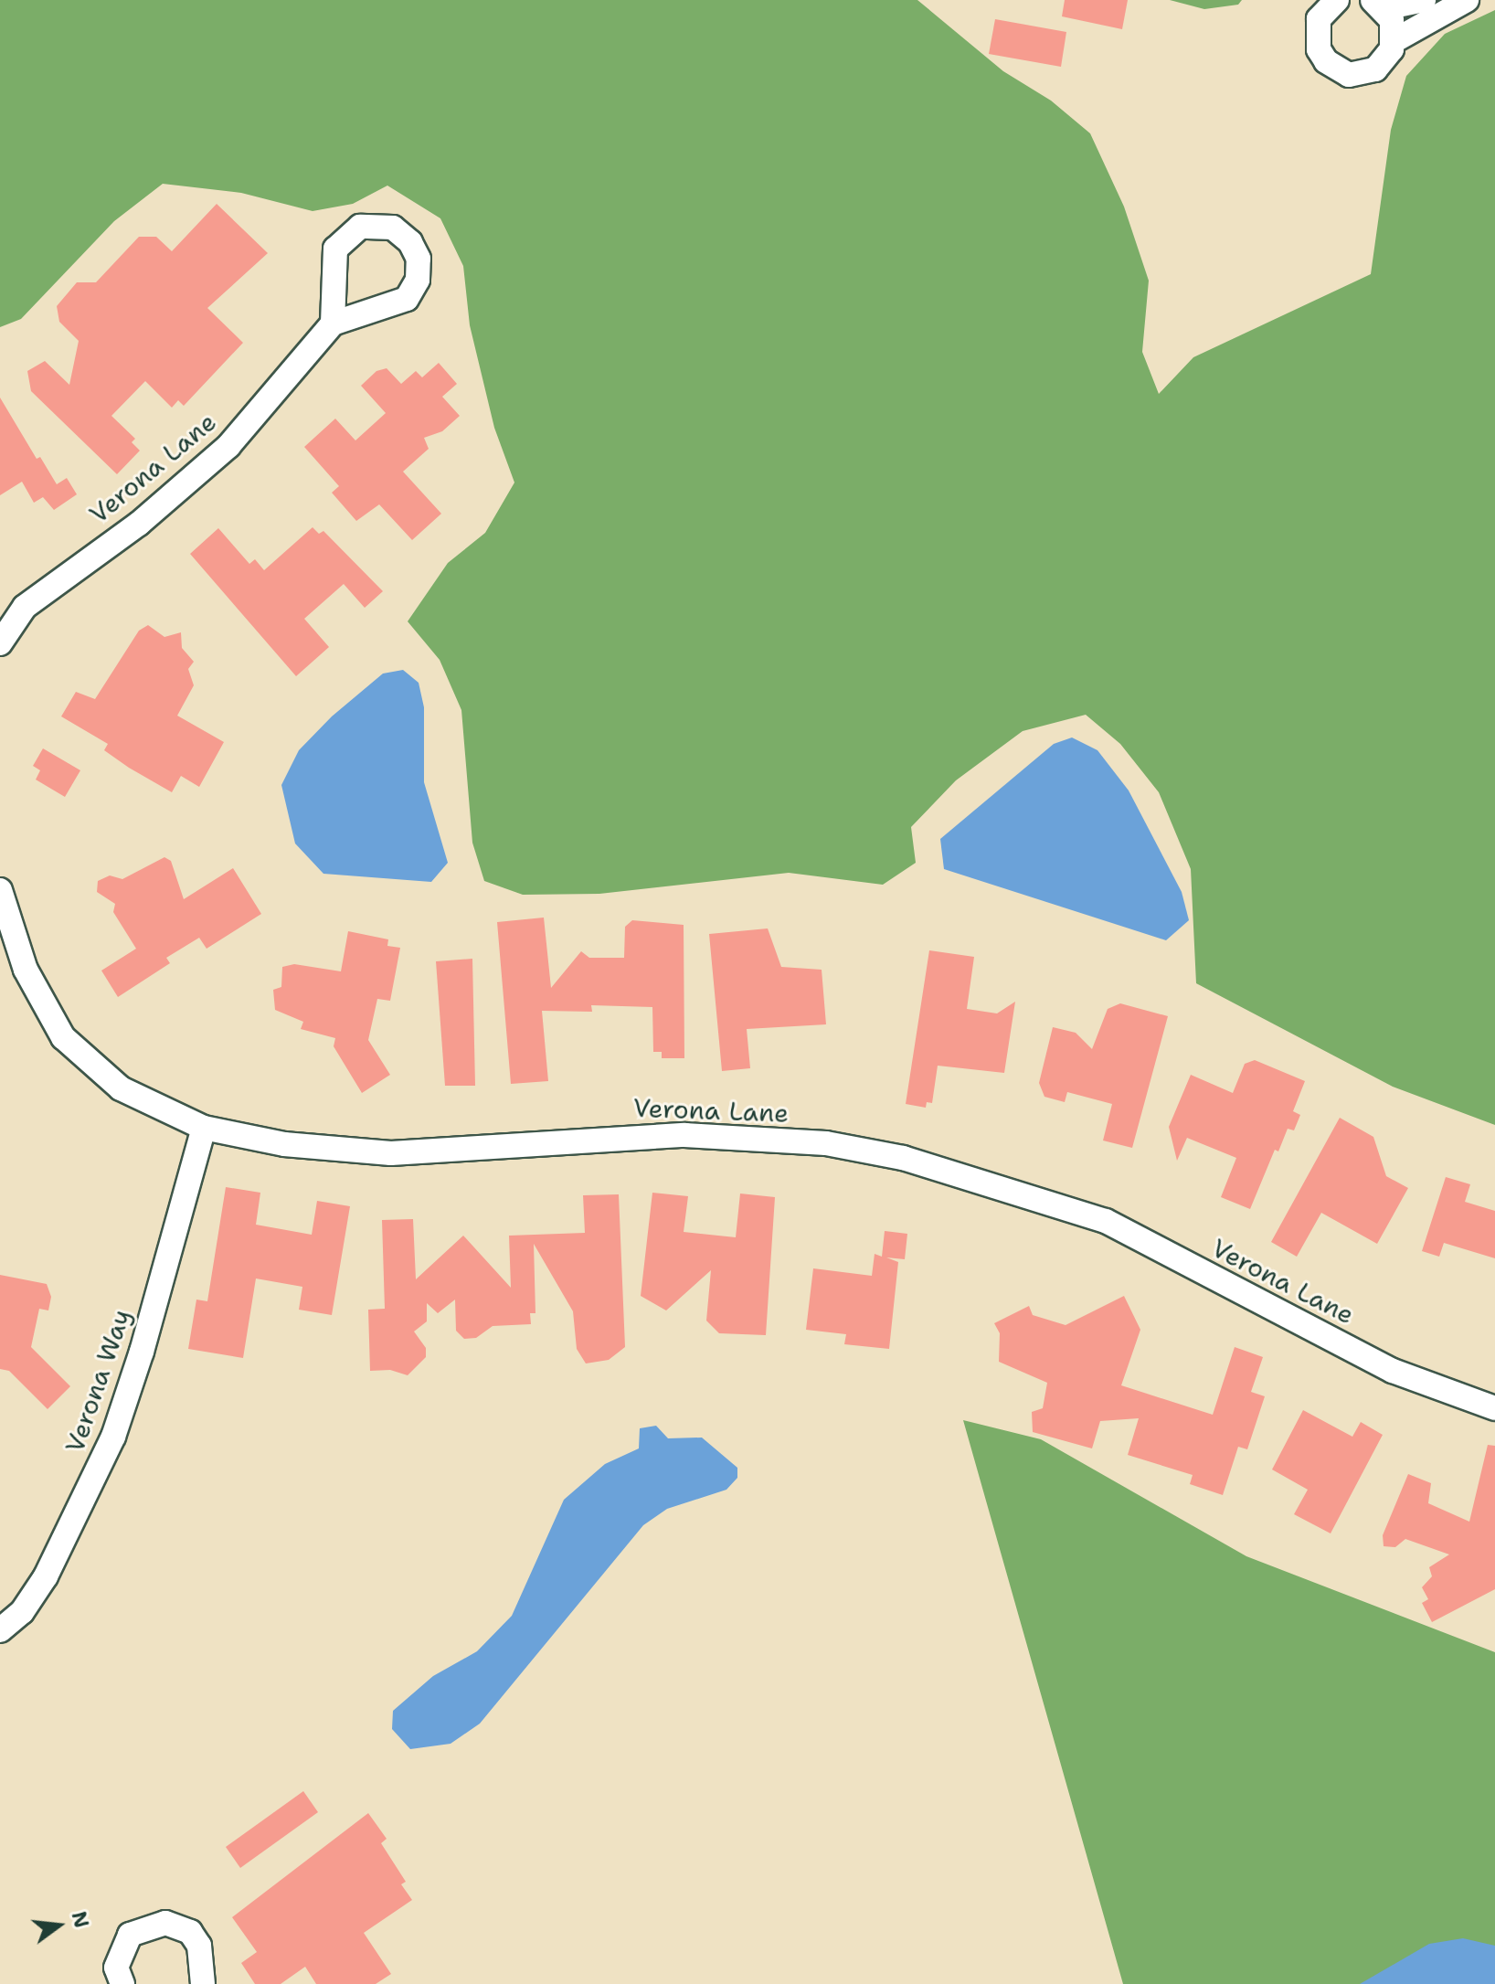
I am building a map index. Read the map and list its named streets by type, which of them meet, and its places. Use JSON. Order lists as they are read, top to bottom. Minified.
{"streets":{"street":["Verona Lane","Verona Way"]},"crossings":[["Verona Lane","Verona Way"]],"north":"right"}
